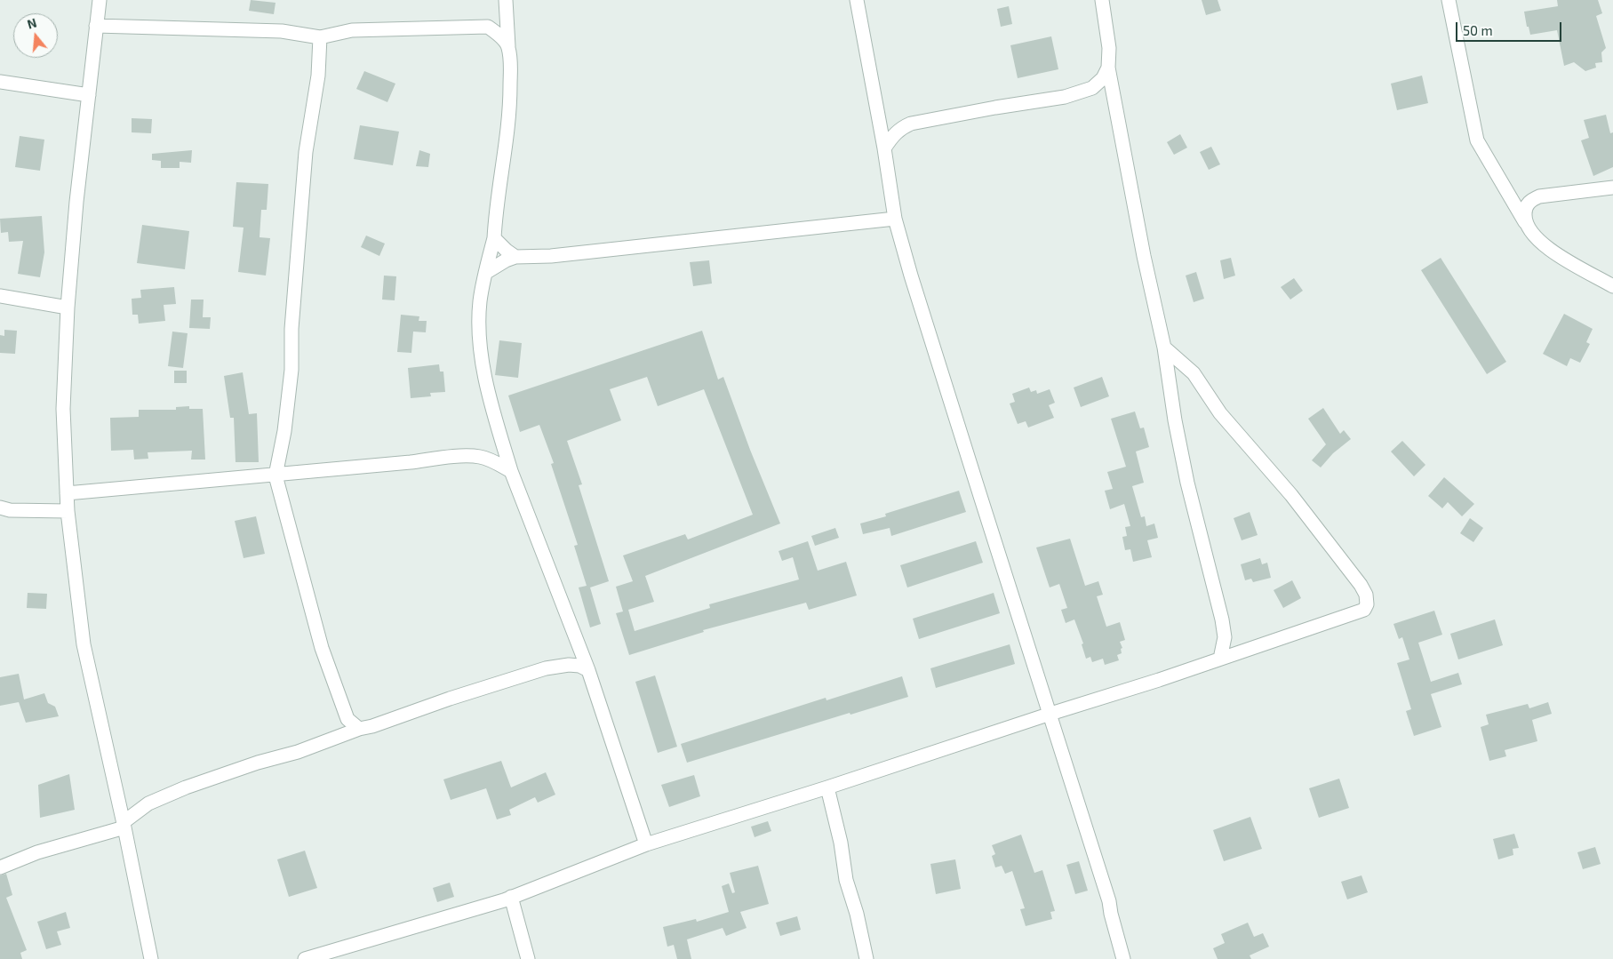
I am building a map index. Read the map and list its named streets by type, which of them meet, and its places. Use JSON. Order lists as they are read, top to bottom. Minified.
{"scale_bar":"50 m","north":"top"}
